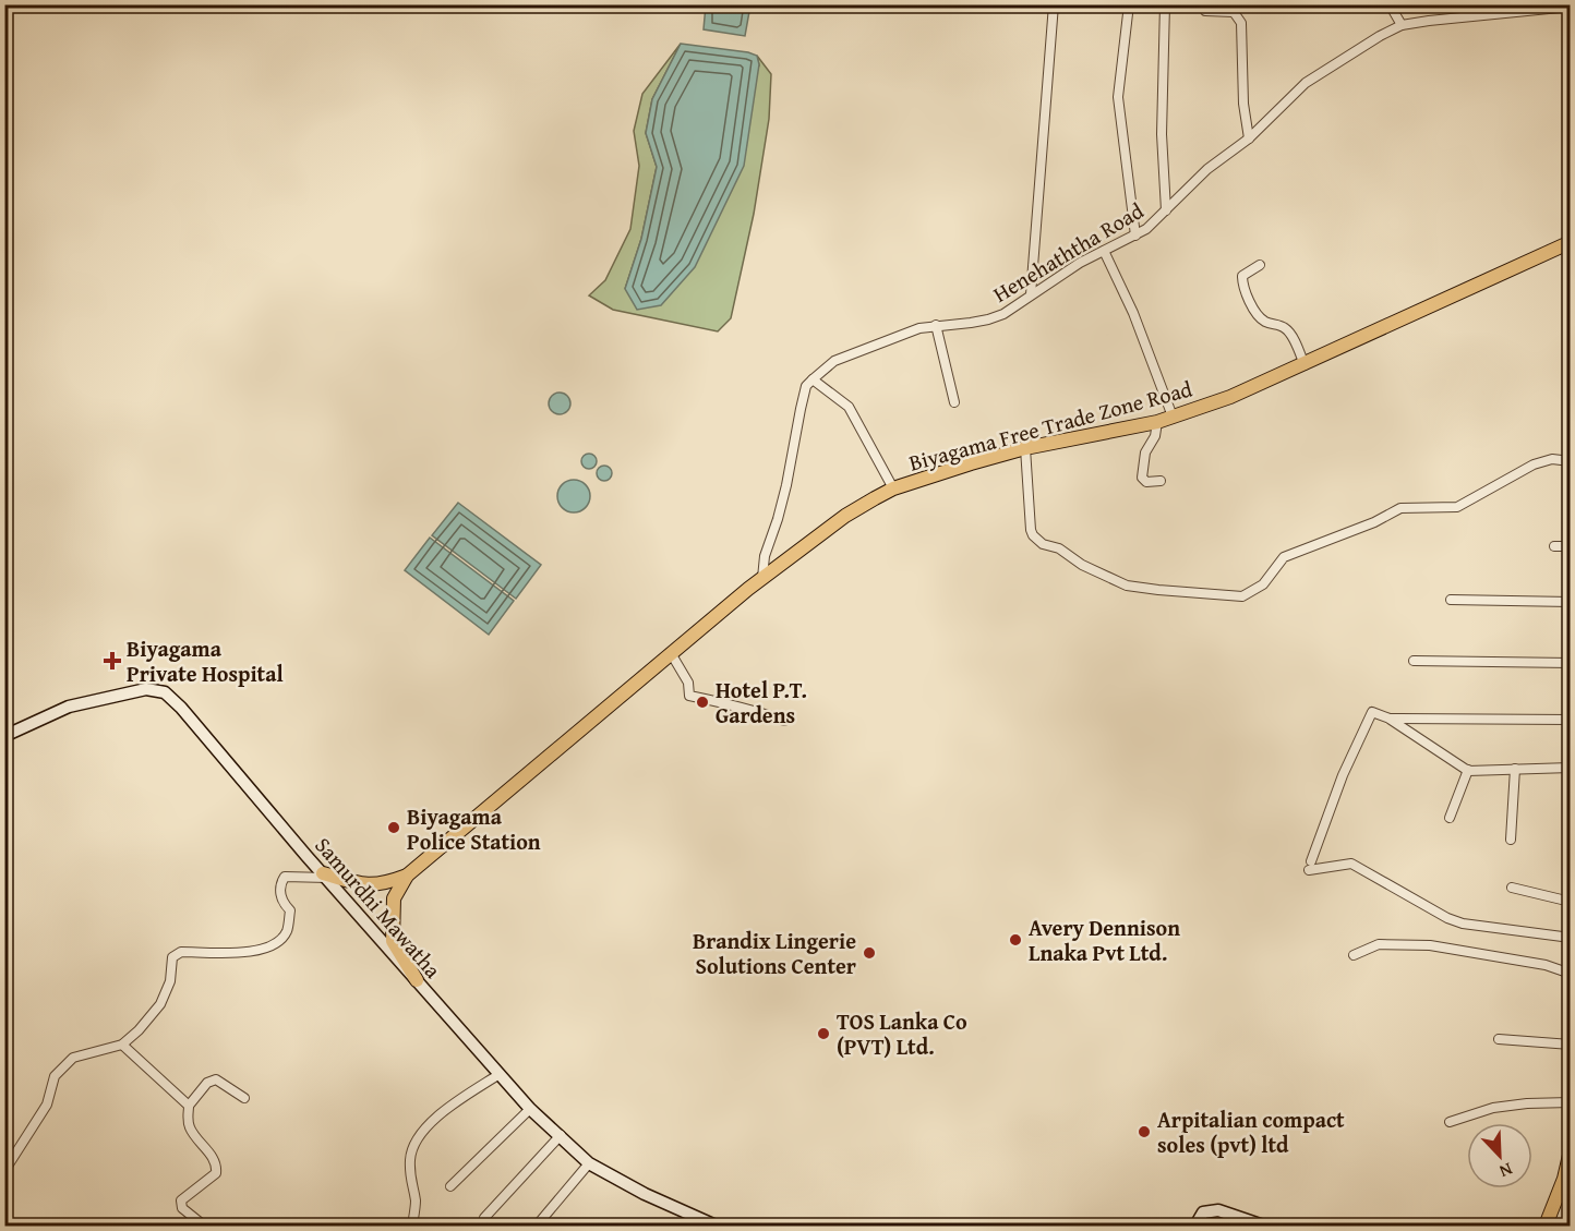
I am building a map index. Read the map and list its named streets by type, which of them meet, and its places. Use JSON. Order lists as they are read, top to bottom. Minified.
{"streets":{"main road":["Biyagama Free Trade Zone Road","Samurdhi Mawatha"],"street":["Henehaththa Road"]},"crossings":[["Henehaththa Road","Biyagama Free Trade Zone Road"],["Biyagama Free Trade Zone Road","Samurdhi Mawatha"]],"places":{"health":["Biyagama Private Hospital"],"other":["Hotel P.T. Gardens","Biyagama Police Station","Avery Dennison Lnaka Pvt Ltd.","Brandix Lingerie Solutions Center","TOS Lanka Co (PVT) Ltd.","Arpitalian compact soles (pvt) ltd"]},"north":"bottom right"}
